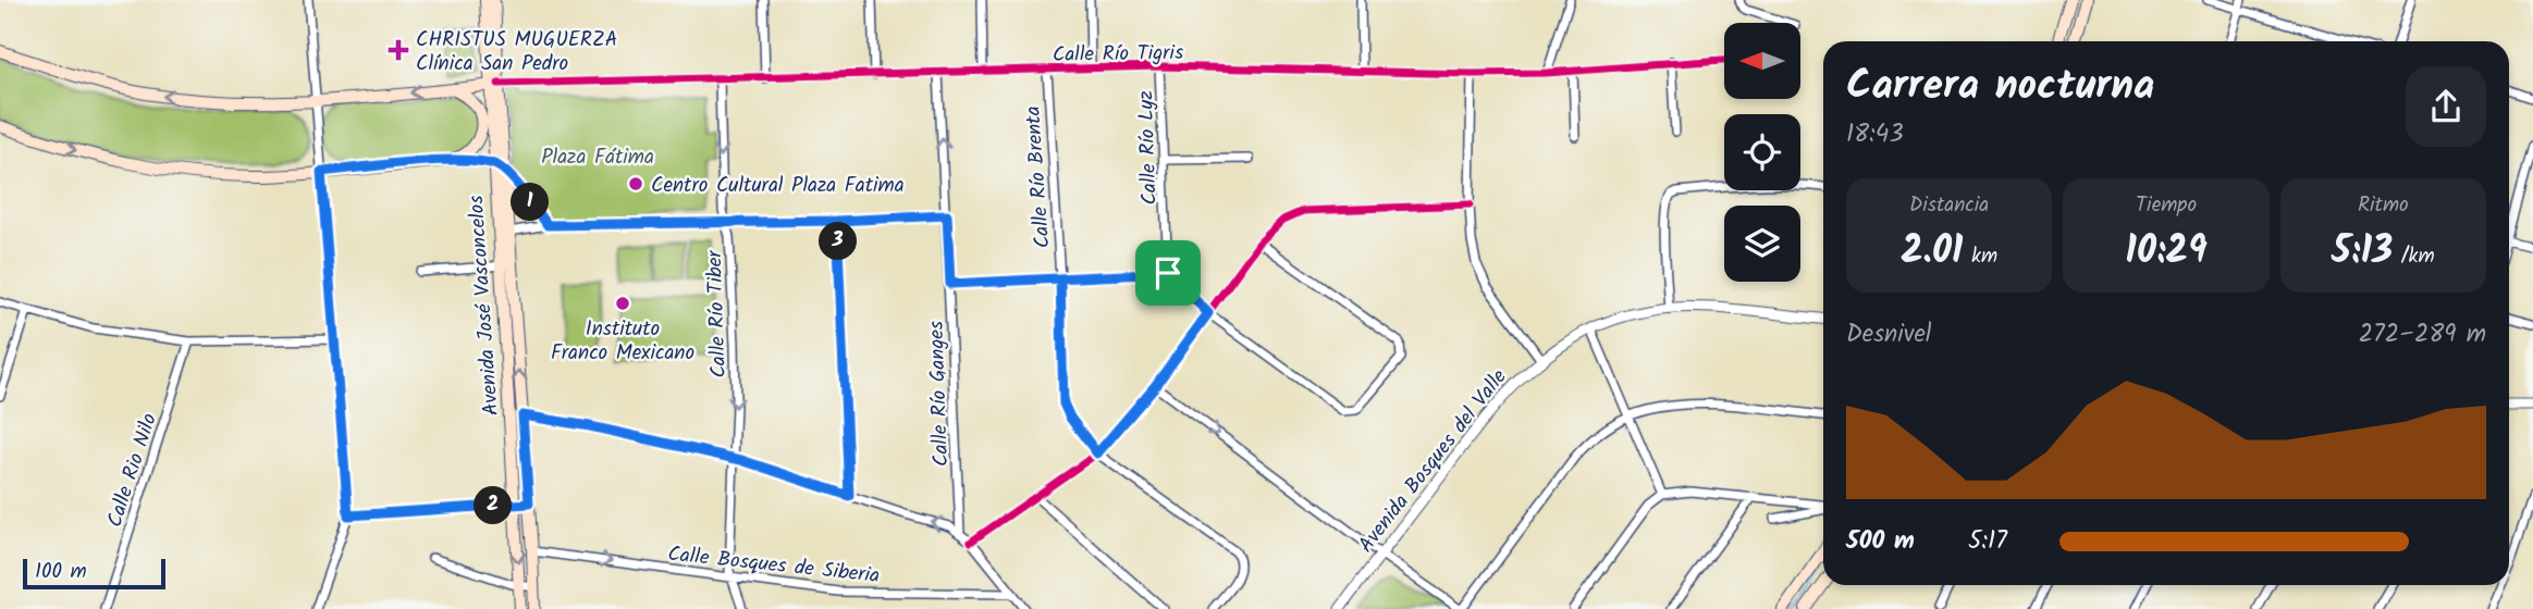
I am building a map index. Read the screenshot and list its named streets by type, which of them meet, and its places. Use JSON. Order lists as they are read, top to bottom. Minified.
{"streets":{"main road":["Avenida José Vasconcelos"],"street":["Calle Río Tigris","Calle Río Lyz","Calle Río Brenta","Calle Río Tiber","Calle Río Ganges","Avenida Bosques del Valle","Calle Rio Nilo","Calle Bosques de Siberia"]},"crossings":[["Calle Río Tigris","Calle Río Lyz"],["Calle Río Tigris","Calle Río Brenta"],["Calle Río Tigris","Avenida José Vasconcelos"],["Calle Río Tigris","Calle Río Tiber"],["Calle Río Tigris","Calle Río Ganges"],["Avenida José Vasconcelos","Calle Bosques de Siberia"],["Calle Río Tiber","Calle Bosques de Siberia"]],"one_way":["Calle Río Tiber","Calle Bosques de Siberia"],"parks":["Plaza Fátima"],"places":{"health":["CHRISTUS MUGUERZA Clínica San Pedro"],"other":["Centro Cultural Plaza Fatima","Instituto Franco Mexicano"]},"scale_bar":"100 m","north":"left","page":{"heading":["Carrera nocturna","18:43"],"stats":[["Distancia","2.01 km"],["Tiempo","10:29"],["Ritmo","5:13 /km"]],"pins":["1","3","2"],"chart":["Desnivel","272–289 m"],"list":[{"name":"500 m","note":"5:17"}],"scale":"100 m"}}
